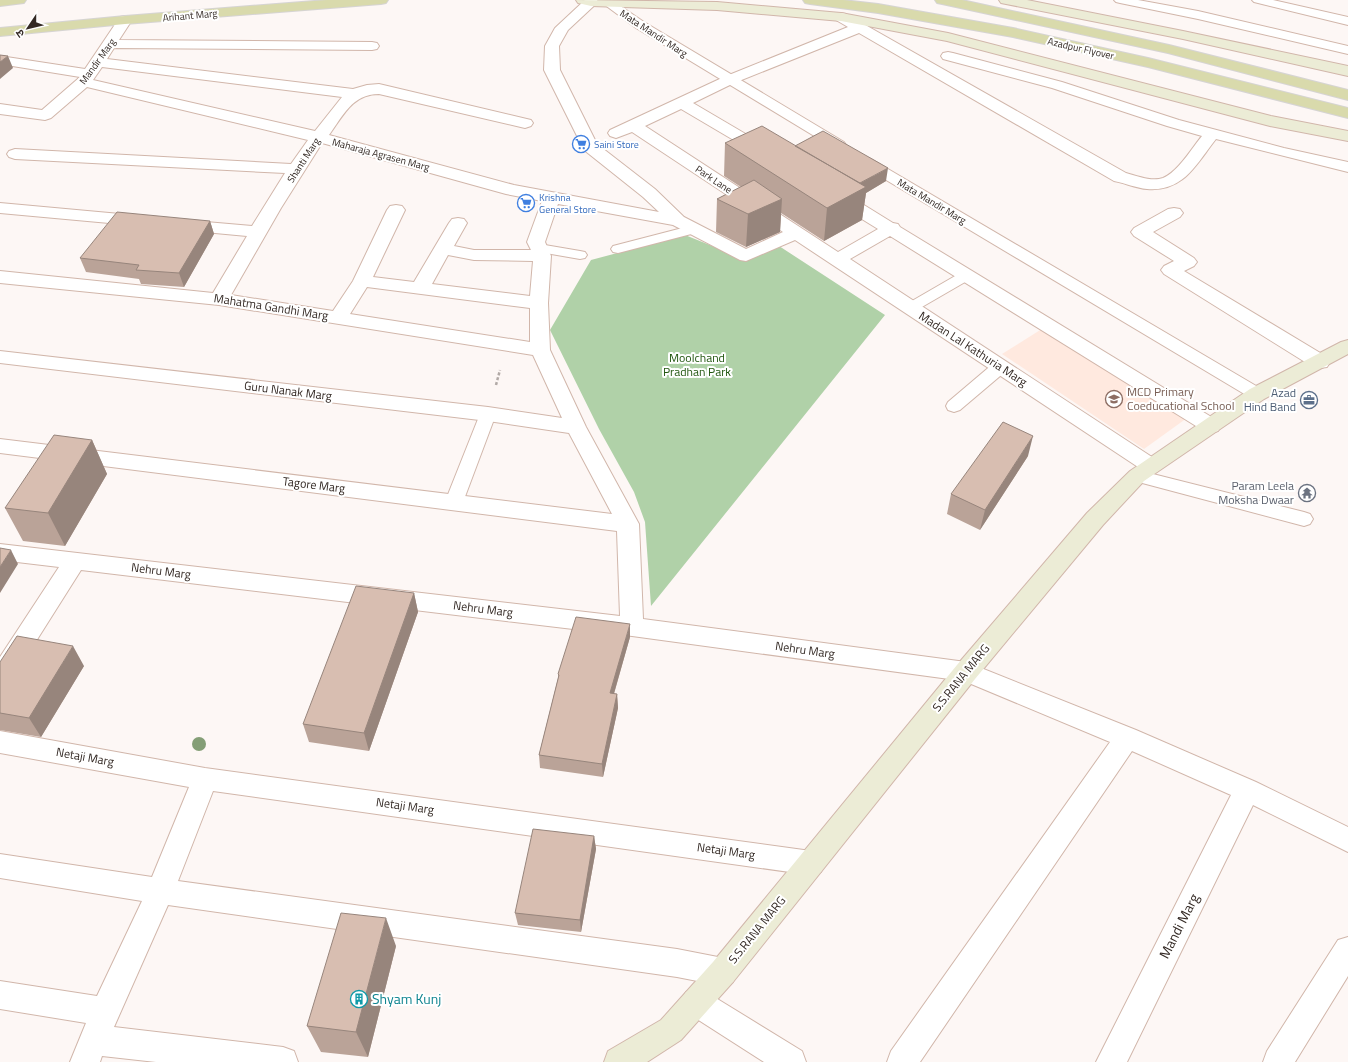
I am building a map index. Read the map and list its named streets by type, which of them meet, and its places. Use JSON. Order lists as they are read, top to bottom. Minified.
{"streets":{"main road":["Arihant Marg","Azadpur Flyover","S.S.RANA MARG"],"street":["Mandir Marg","Maharaja Agrasen Marg","Shanti Marg","Park Lane","Mahatma Gandhi Marg","Madan Lal Kathuria Marg","Guru Nanak Marg","Tagore Marg","Nehru Marg","Netaji Marg","Mandi Marg"],"lane":["Mata Mandir Marg"]},"crossings":[["Arihant Marg","Mandir Marg"],["Mata Mandir Marg","S.S.RANA MARG"],["Mandir Marg","Maharaja Agrasen Marg"],["Maharaja Agrasen Marg","Shanti Marg"],["Shanti Marg","Mahatma Gandhi Marg"],["Park Lane","Madan Lal Kathuria Marg"],["Madan Lal Kathuria Marg","S.S.RANA MARG"],["Nehru Marg","S.S.RANA MARG"],["Nehru Marg","Mandi Marg"],["S.S.RANA MARG","Netaji Marg"]],"parks":["Moolchand Pradhan Park"],"places":{"supermarket":["Saini Store","Krishna General Store"],"school or university":["MCD Primary Coeducational School"],"office":["Azad Hind Band"],"temple":["Param Leela Moksha Dwaar"],"building":["Shyam Kunj"]},"north":"bottom left"}
